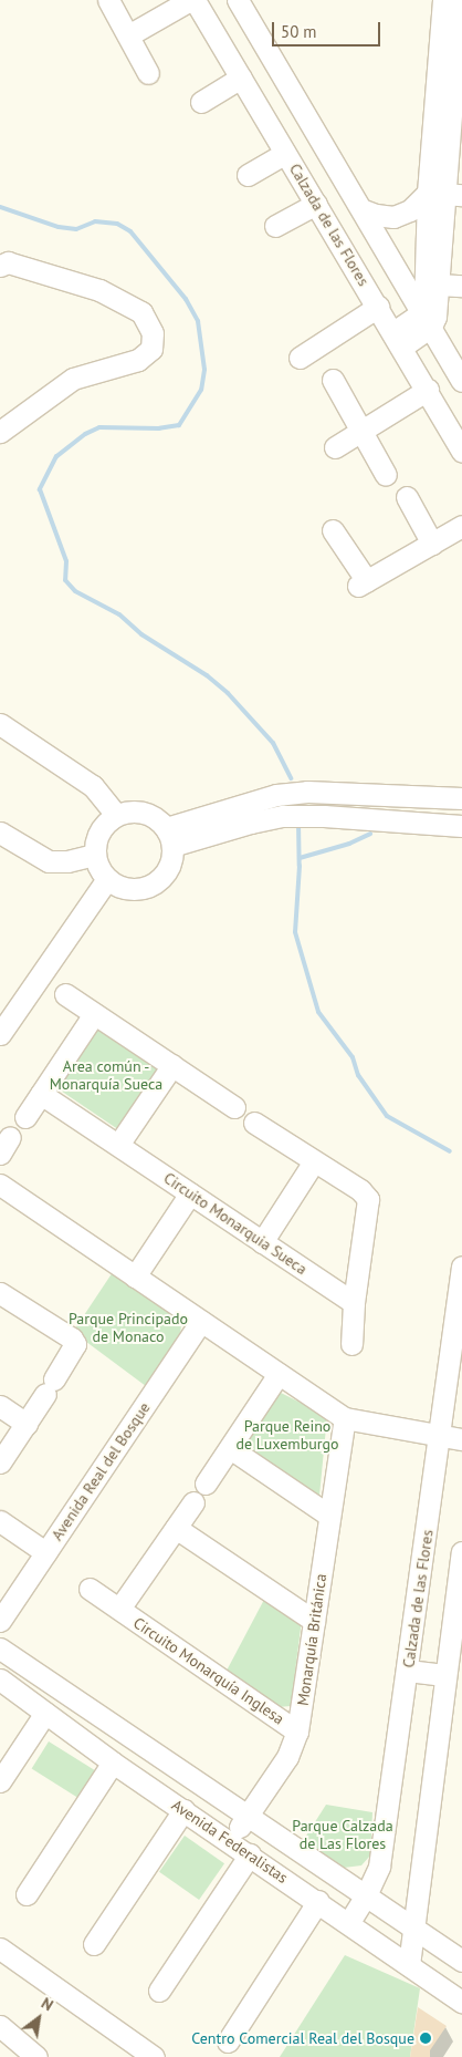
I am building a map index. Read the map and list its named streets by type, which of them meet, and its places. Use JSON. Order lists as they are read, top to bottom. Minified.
{"streets":{"street":["Calzada de las Flores","Circuito Monarquia Sueca","Avenida Real del Bosque","Monarquía Británica","Circuito Monarquía Inglesa","Avenida Federalistas"]},"crossings":[["Calzada de las Flores","Avenida Federalistas"],["Monarquía Británica","Circuito Monarquía Inglesa"],["Monarquía Británica","Avenida Federalistas"]],"parks":["Area común - Monarquía Sueca","Parque Principado de Monaco","Parque Reino de Luxemburgo","Parque Calzada de Las Flores"],"places":["Centro Comercial Real del Bosque"],"scale_bar":"50 m","north":"top right"}
